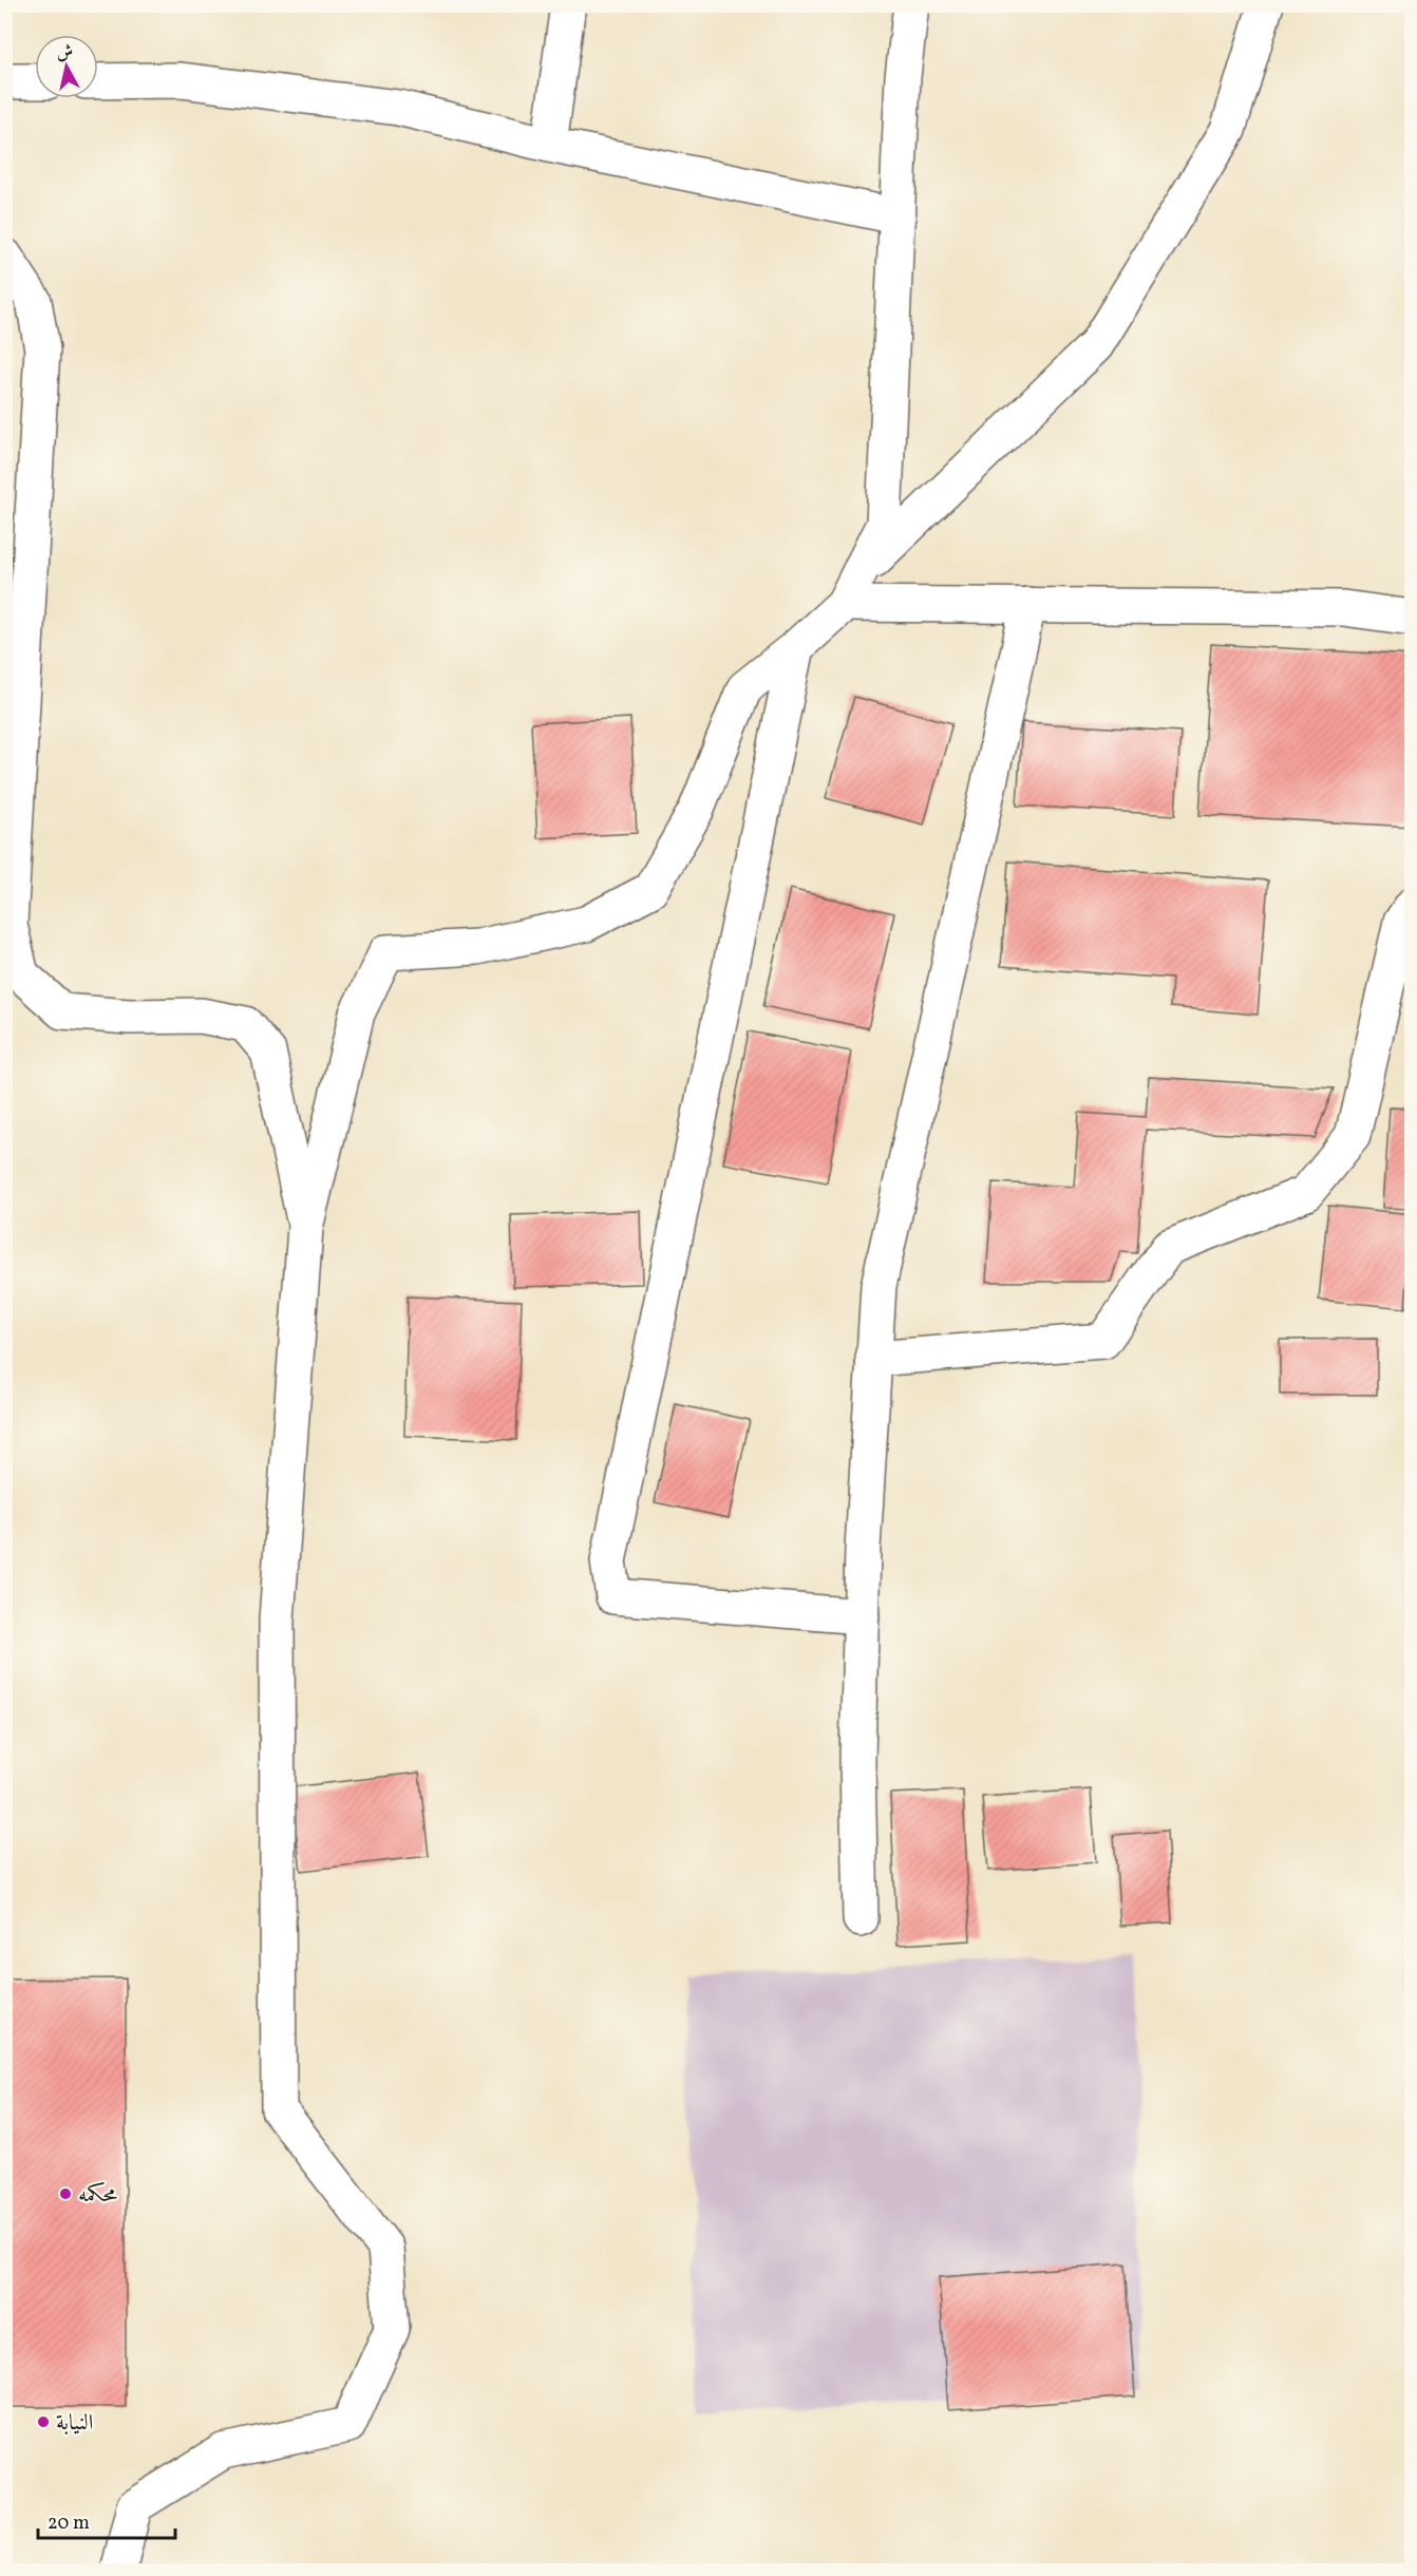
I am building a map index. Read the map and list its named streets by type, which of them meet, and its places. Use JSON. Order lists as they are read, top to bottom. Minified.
{"places":["محكمه","النيابة"],"scale_bar":"20 m","north":"top"}
